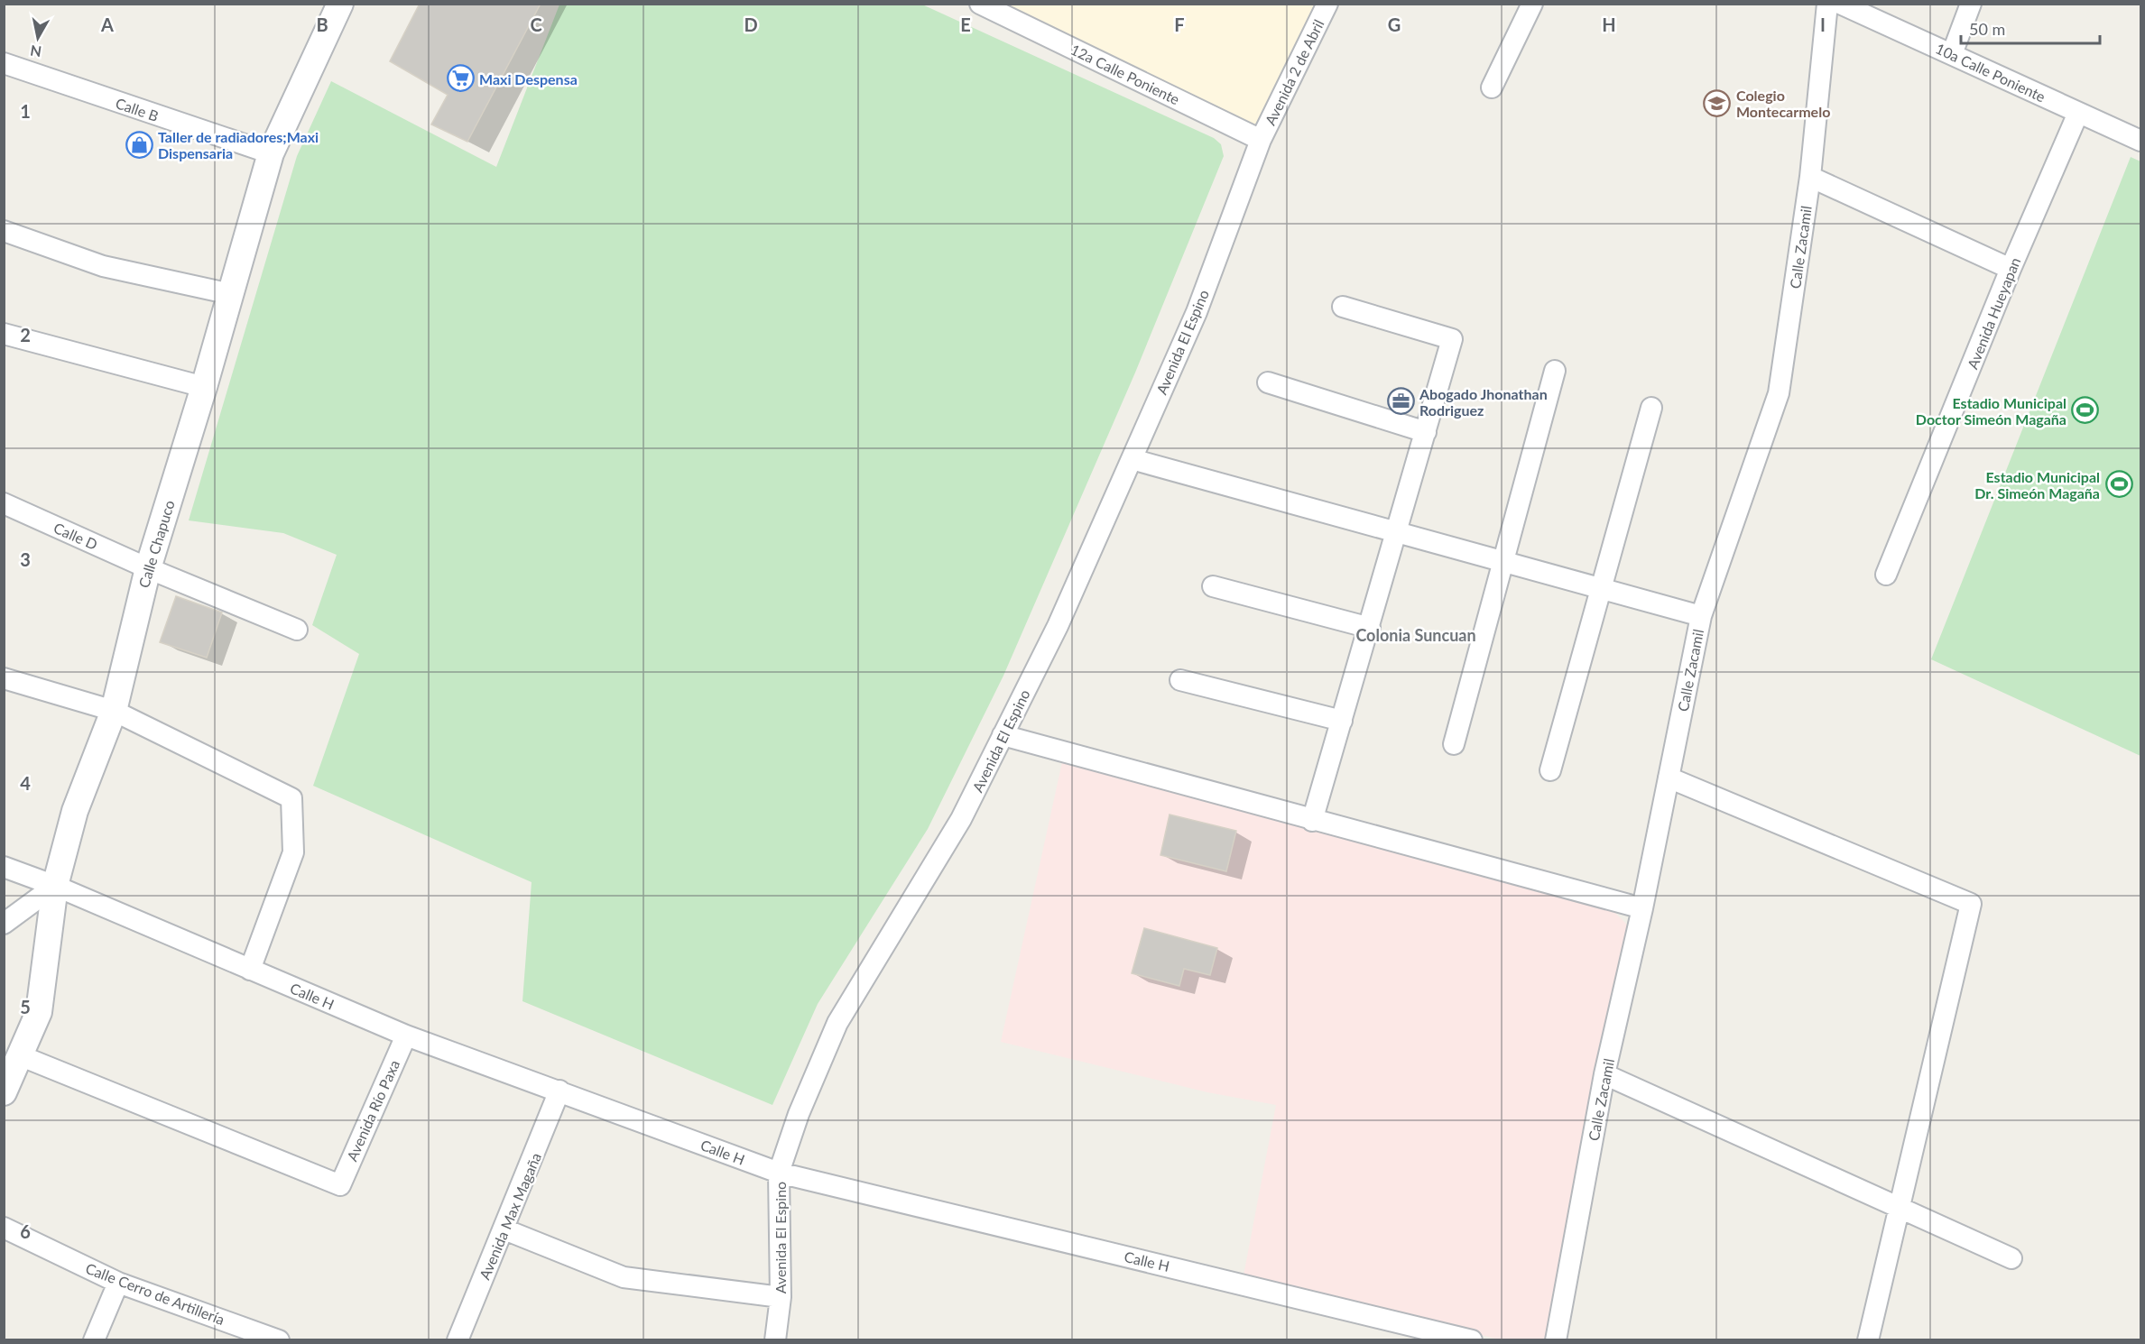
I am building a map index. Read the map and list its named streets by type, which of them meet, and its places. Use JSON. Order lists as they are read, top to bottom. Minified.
{"streets":{"street":["Avenida 2 de Abril","10a Calle Poniente","12a Calle Poniente","Calle B","Calle Zacamil","Avenida Hueyapan","Avenida El Espino","Calle D","Calle Chapuco","Calle H","Avenida Río Paxa","Avenida Max Magaña","Calle Cerro de Artillería"]},"crossings":[["Avenida 2 de Abril","12a Calle Poniente"],["Avenida 2 de Abril","Avenida El Espino"],["10a Calle Poniente","Avenida Hueyapan"],["12a Calle Poniente","Avenida El Espino"],["Calle B","Calle Chapuco"],["Avenida El Espino","Calle H"],["Calle D","Calle Chapuco"],["Calle Chapuco","Calle H"],["Calle Chapuco","Avenida Río Paxa"],["Calle H","Avenida Río Paxa"],["Calle H","Avenida Max Magaña"]],"districts":["Colonia Suncuan"],"places":{"supermarket":["Maxi Despensa"],"school or university":["Colegio Montecarmelo"],"shop":["Taller de radiadores;Maxi Dispensaria"],"office":["Abogado Jhonathan Rodriguez"],"sports":["Estadio Municipal Doctor Simeón Magaña","Estadio Municipal Dr. Simeón Magaña"]},"scale_bar":"50 m","north":"bottom","grid":{"columns":["A","B","C","D","E","F","G","H","I"],"rows":["1","2","3","4","5","6"]}}
